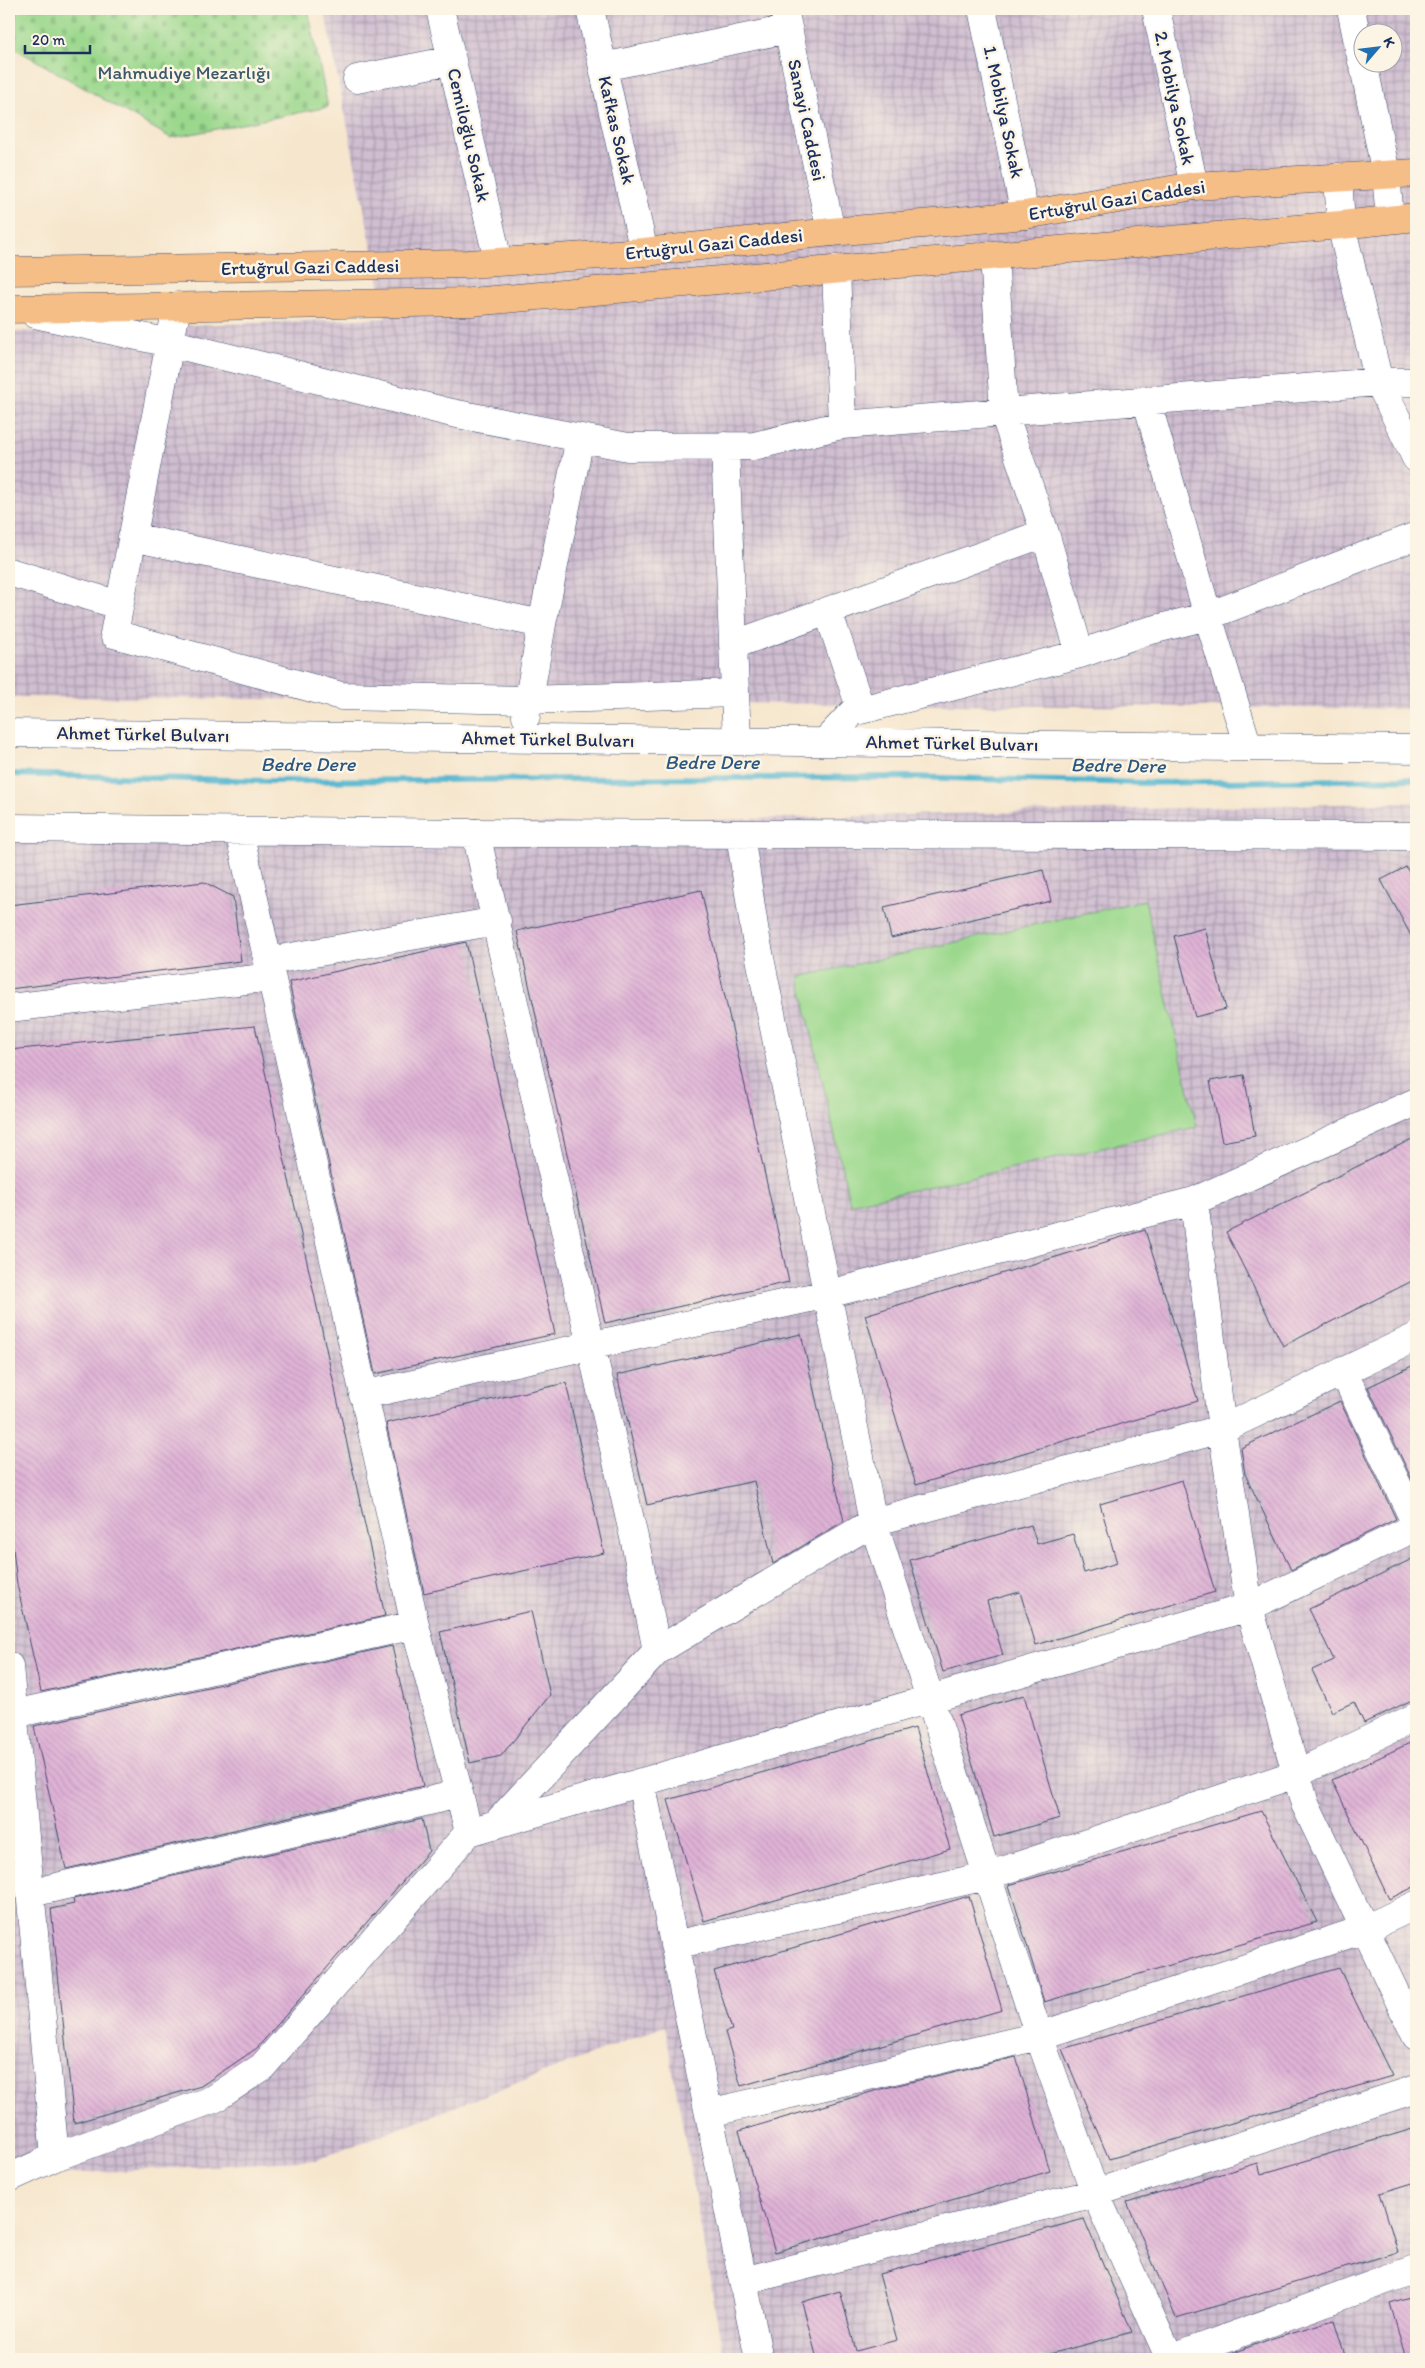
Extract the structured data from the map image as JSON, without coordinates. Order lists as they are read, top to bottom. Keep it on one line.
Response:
{"streets":{"main road":["Ertuğrul Gazi Caddesi"],"street":["2. Mobilya Sokak","1. Mobilya Sokak","Sanayi Caddesi","Kafkas Sokak","Cemiloğlu Sokak","Ahmet Türkel Bulvarı"]},"crossings":[["2. Mobilya Sokak","Ertuğrul Gazi Caddesi"],["1. Mobilya Sokak","Ertuğrul Gazi Caddesi"],["Sanayi Caddesi","Ertuğrul Gazi Caddesi"],["Kafkas Sokak","Ertuğrul Gazi Caddesi"],["Cemiloğlu Sokak","Ertuğrul Gazi Caddesi"]],"water":["Bedre Dere"],"parks":["Mahmudiye Mezarlığı"],"scale_bar":"20 m","north":"top right"}
